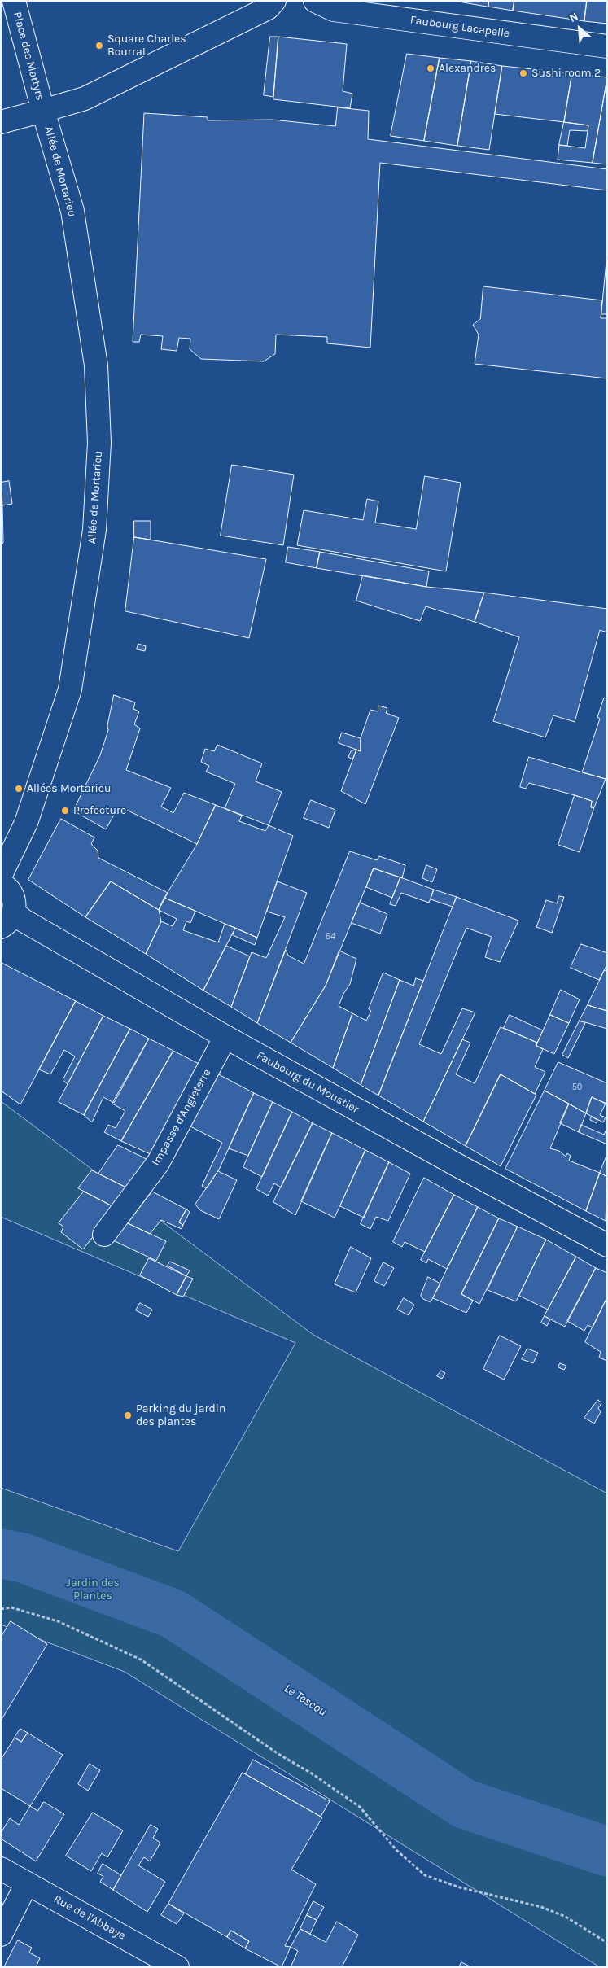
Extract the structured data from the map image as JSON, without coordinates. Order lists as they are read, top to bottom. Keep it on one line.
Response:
{"streets":{"main road":["Faubourg Lacapelle","Place des Martyrs","Allée de Mortarieu","Faubourg du Moustier","Impasse d'Angleterre","Rue de l'Abbaye"]},"crossings":[["Place des Martyrs","Allée de Mortarieu"],["Faubourg du Moustier","Impasse d'Angleterre"]],"water":["Le Tescou"],"parks":["Jardin des Plantes"],"places":["Square Charles Bourrat","Alexandres","Sushi room 2","Allées Mortarieu","Prefecture","Parking du jardin des plantes"],"house_numbers":["64","50"],"north":"top left"}
